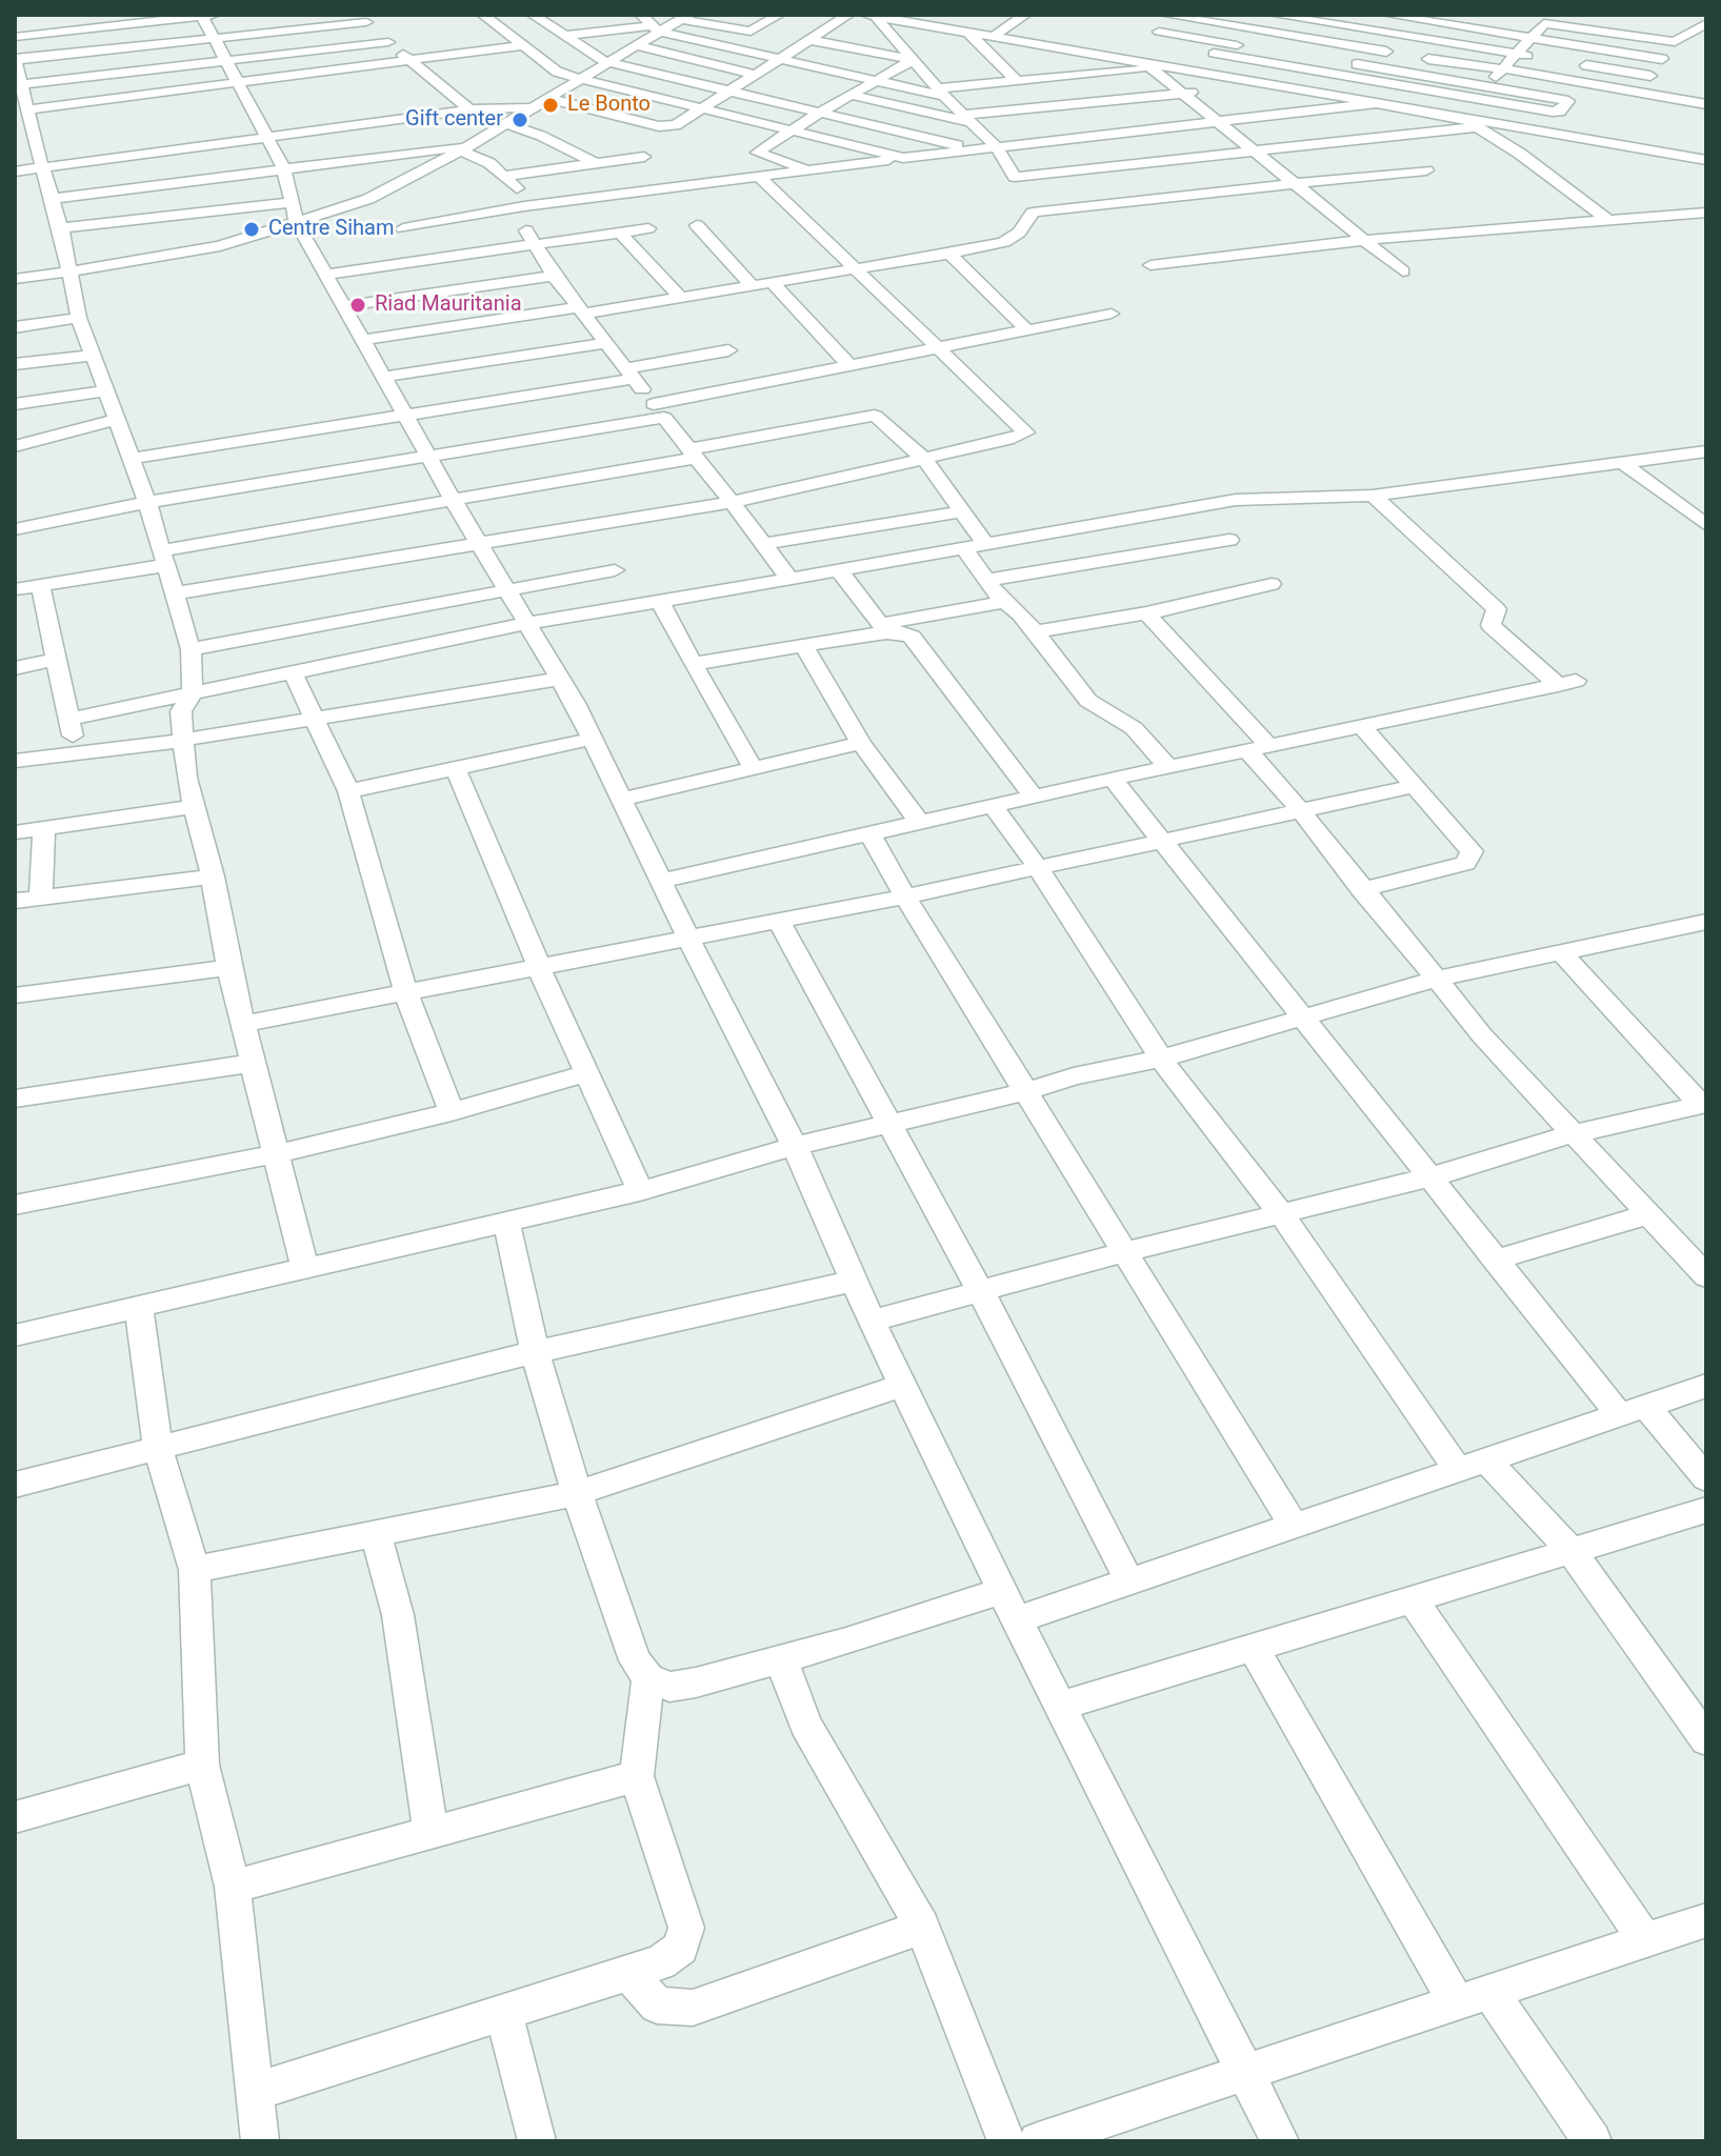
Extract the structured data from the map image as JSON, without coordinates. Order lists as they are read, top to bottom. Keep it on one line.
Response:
{"places":["Le Bonto","Gift center","Centre Siham","Riad Mauritania"]}
